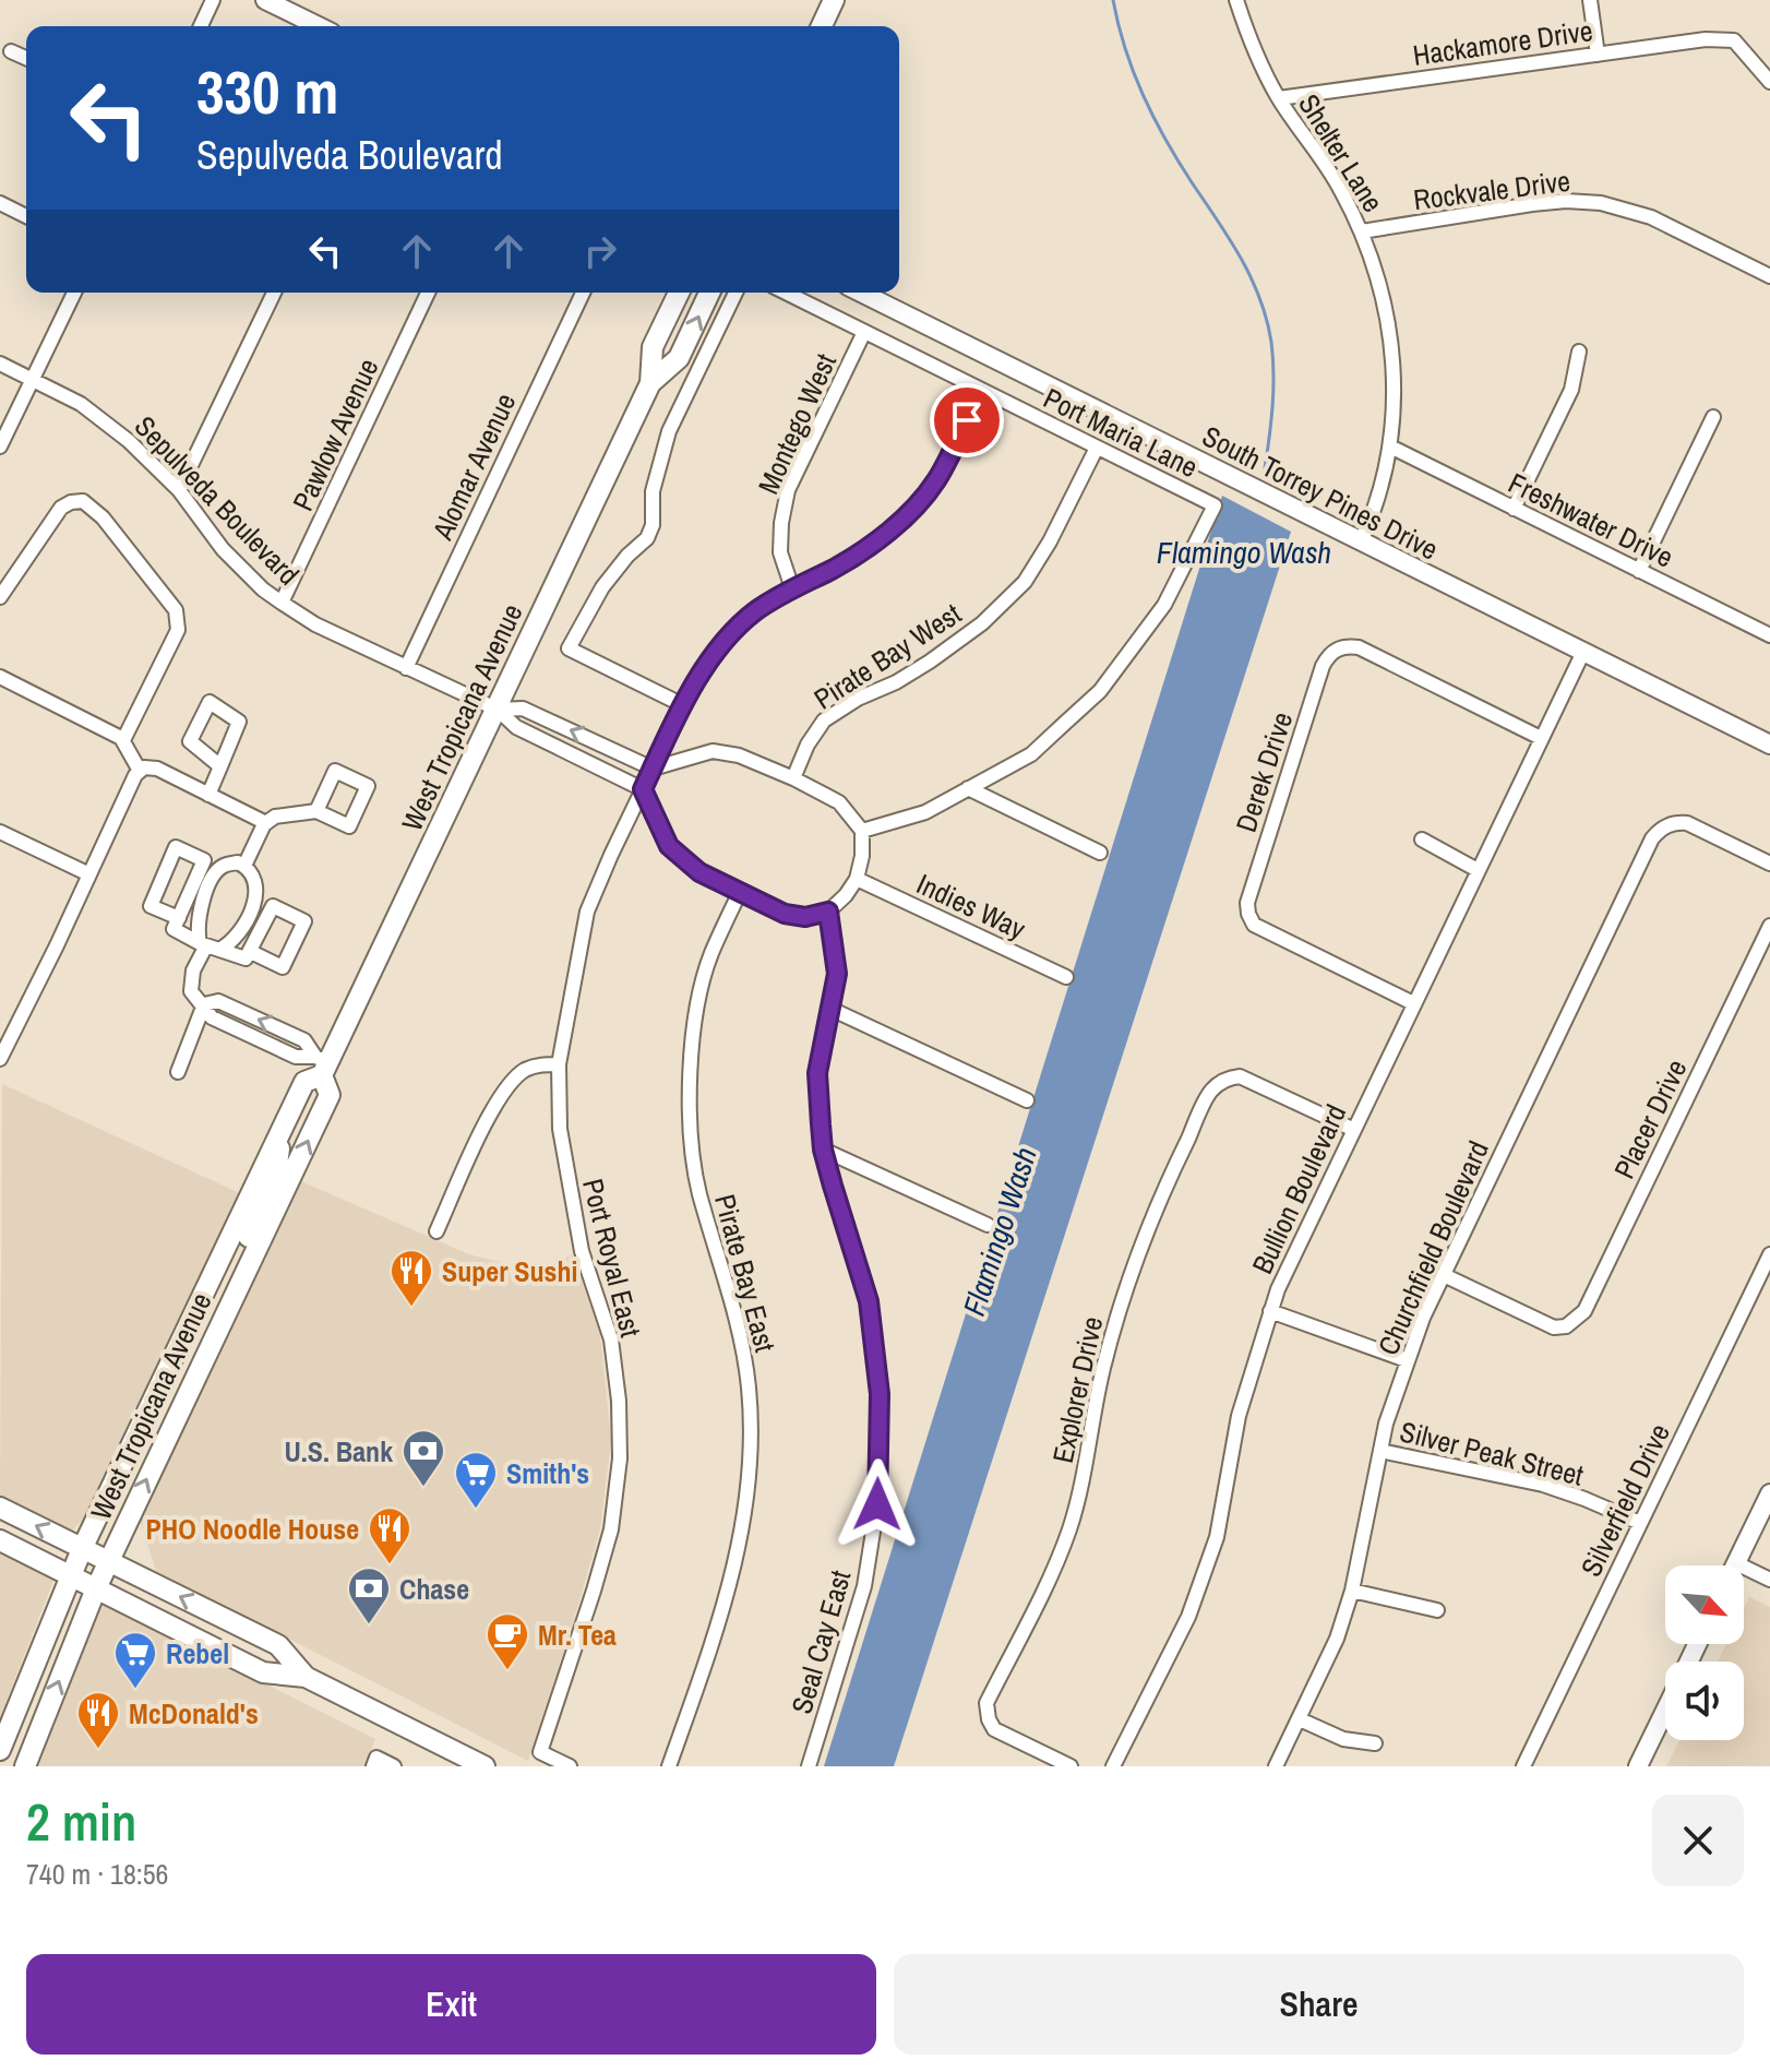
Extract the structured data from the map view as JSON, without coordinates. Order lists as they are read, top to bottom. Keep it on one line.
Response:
{"streets":{"main road":["South Torrey Pines Drive","West Tropicana Avenue"],"street":["Hackamore Drive","Shelter Lane","Rockvale Drive","Montego West","Port Maria Lane","Pawlow Avenue","Alomar Avenue","Sepulveda Boulevard","Freshwater Drive","Pirate Bay West","Derek Drive","Indies Way","Placer Drive","Bullion Boulevard","Churchfield Boulevard","Port Royal East","Pirate Bay East","Explorer Drive","Silver Peak Street","Silverfield Drive","Seal Cay East"]},"crossings":[["Hackamore Drive","Shelter Lane"],["Shelter Lane","Rockvale Drive"],["Shelter Lane","South Torrey Pines Drive"],["Shelter Lane","Freshwater Drive"],["Montego West","Port Maria Lane"],["Montego West","Port Royal East"],["Port Maria Lane","Pirate Bay West"],["Port Maria Lane","Port Royal East"],["Pawlow Avenue","Sepulveda Boulevard"],["Alomar Avenue","Sepulveda Boulevard"],["South Torrey Pines Drive","Bullion Boulevard"],["Sepulveda Boulevard","West Tropicana Avenue"],["Sepulveda Boulevard","Port Royal East"],["Derek Drive","Bullion Boulevard"],["Placer Drive","Churchfield Boulevard"],["Bullion Boulevard","Explorer Drive"],["Churchfield Boulevard","Silver Peak Street"],["Silver Peak Street","Silverfield Drive"]],"water":["Flamingo Wash"],"places":{"restaurant":["Super Sushi","PHO Noodle House","McDonald's"],"bank":["U.S. Bank","Chase"],"supermarket":["Smith's","Rebel"],"cafe":["Mr. Tea"]},"north":"bottom right","page":{"turn":["330 m","Sepulveda Boulevard"],"heading":["2 min","740 m · 18:56"],"buttons":["Exit","Share"]}}
